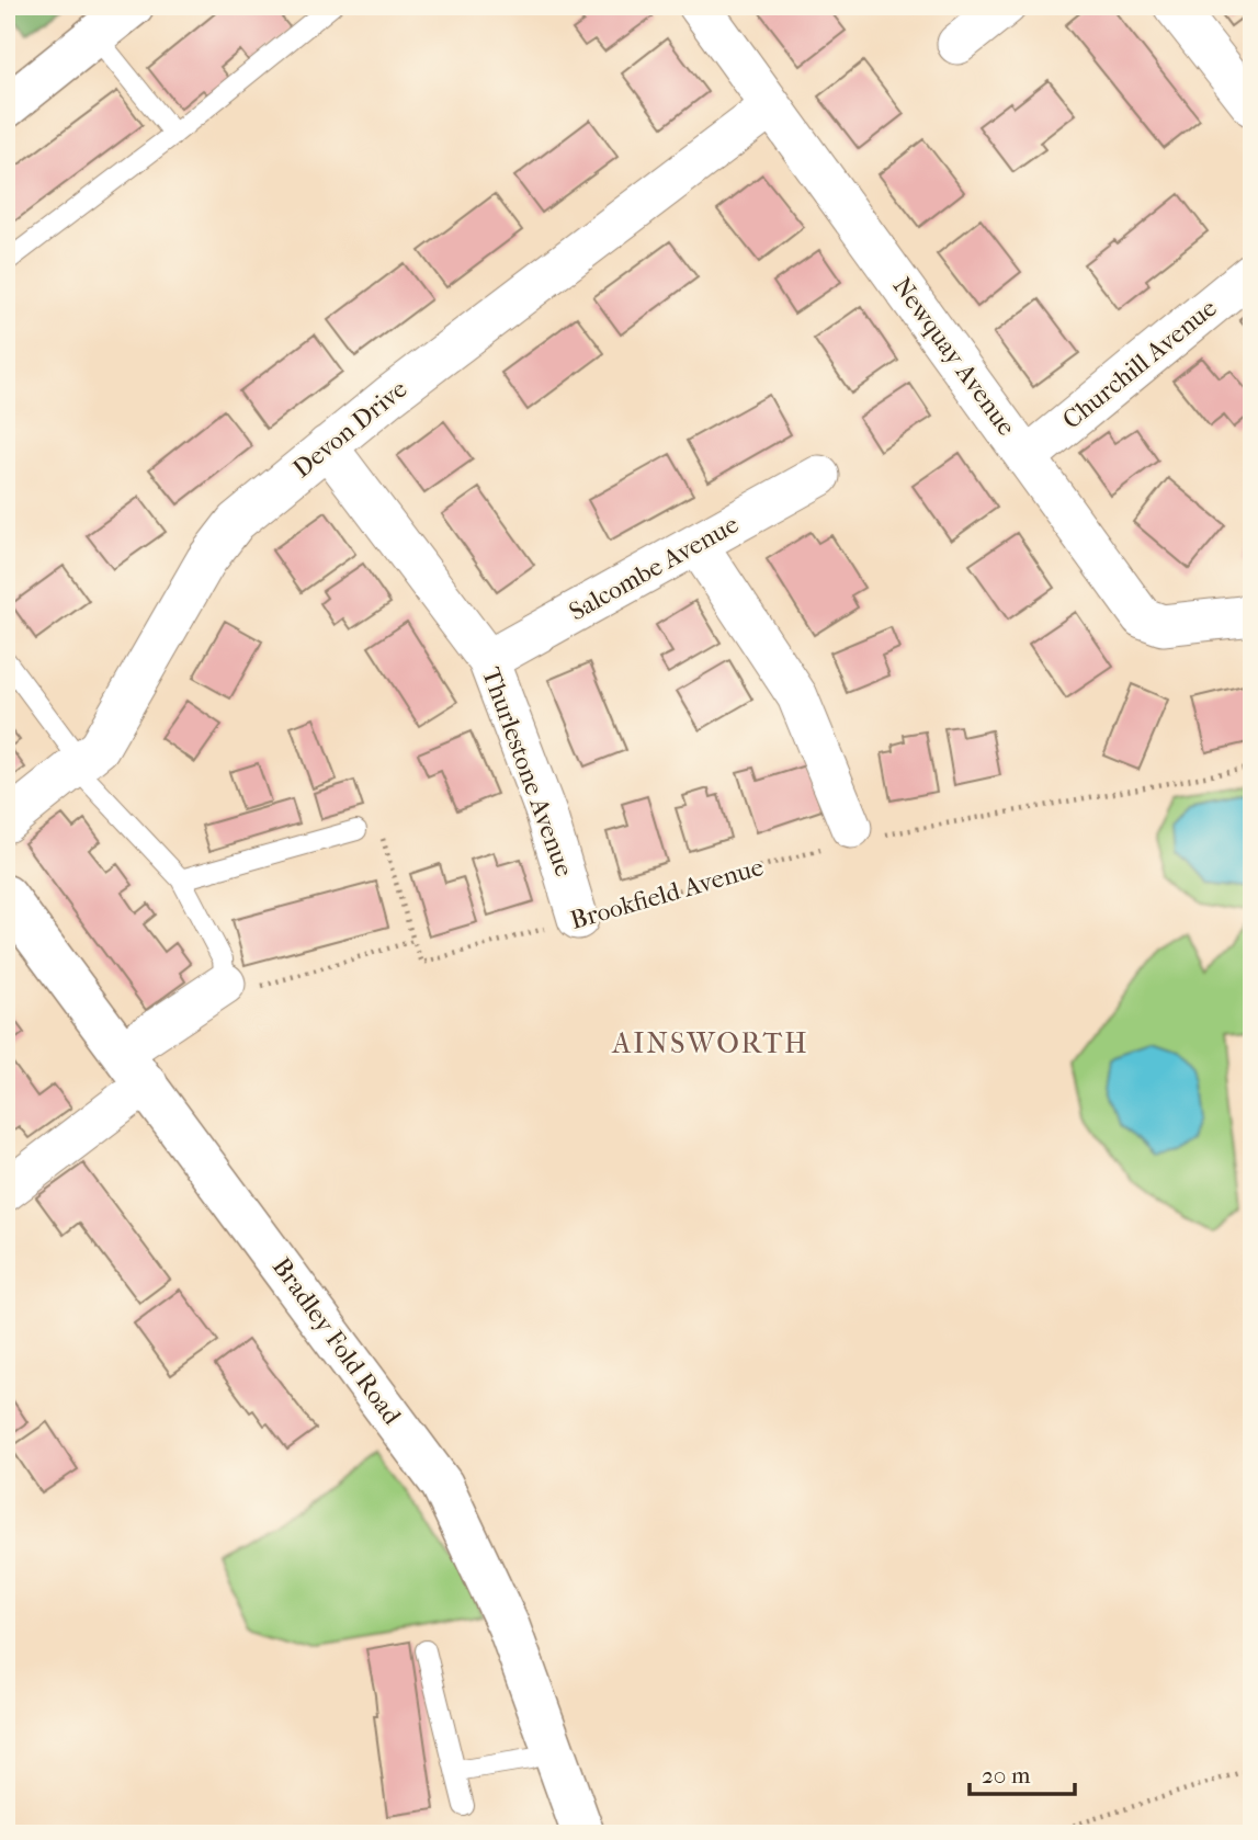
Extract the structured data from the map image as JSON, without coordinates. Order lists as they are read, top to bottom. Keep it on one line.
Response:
{"streets":{"street":["Newquay Avenue","Churchill Avenue","Devon Drive","Salcombe Avenue","Thurlestone Avenue","Bradley Fold Road"],"path":["Brookfield Avenue"]},"crossings":[["Newquay Avenue","Churchill Avenue"],["Newquay Avenue","Devon Drive"],["Devon Drive","Thurlestone Avenue"],["Salcombe Avenue","Thurlestone Avenue"],["Thurlestone Avenue","Brookfield Avenue"]],"districts":["AINSWORTH"],"scale_bar":"20 m"}
